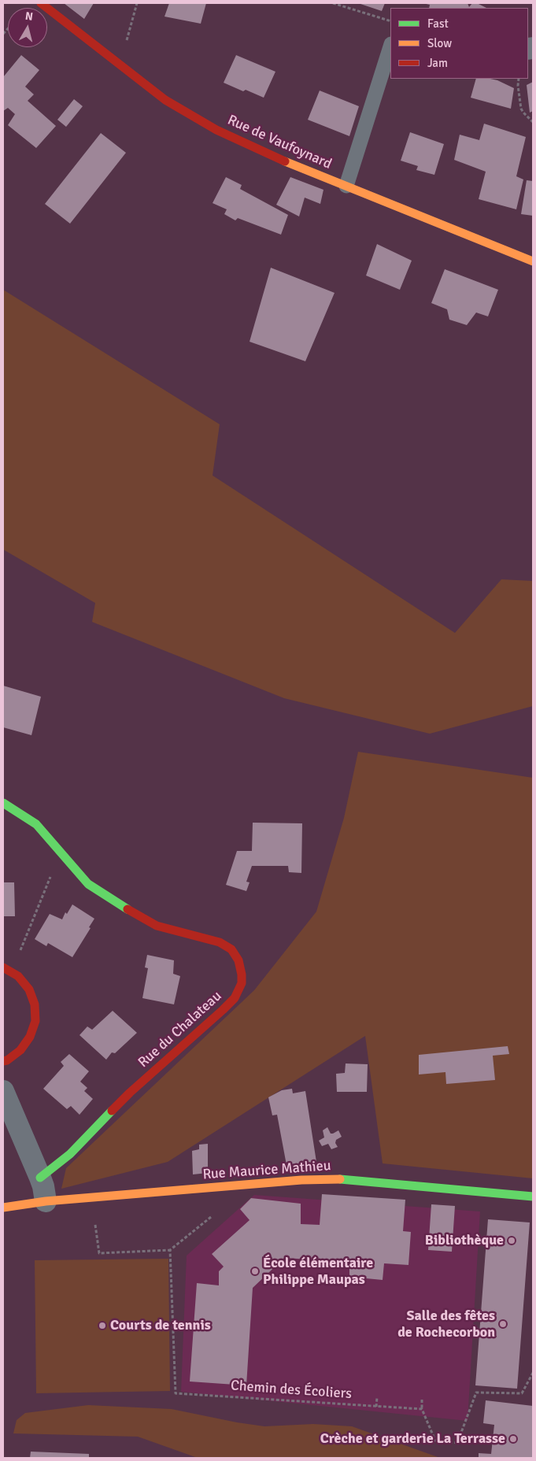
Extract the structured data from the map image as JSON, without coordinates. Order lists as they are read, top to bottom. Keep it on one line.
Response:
{"streets":{"street":["Rue de Vaufoynard","Rue du Chalateau","Rue Maurice Mathieu"],"path":["Chemin des Écoliers"]},"places":["Bibliothèque","École élémentaire Philippe Maupas","Salle des fêtes de Rochecorbon","Courts de tennis","Crèche et garderie La Terrasse"],"legend":["Fast","Slow","Jam"],"north":"top"}
